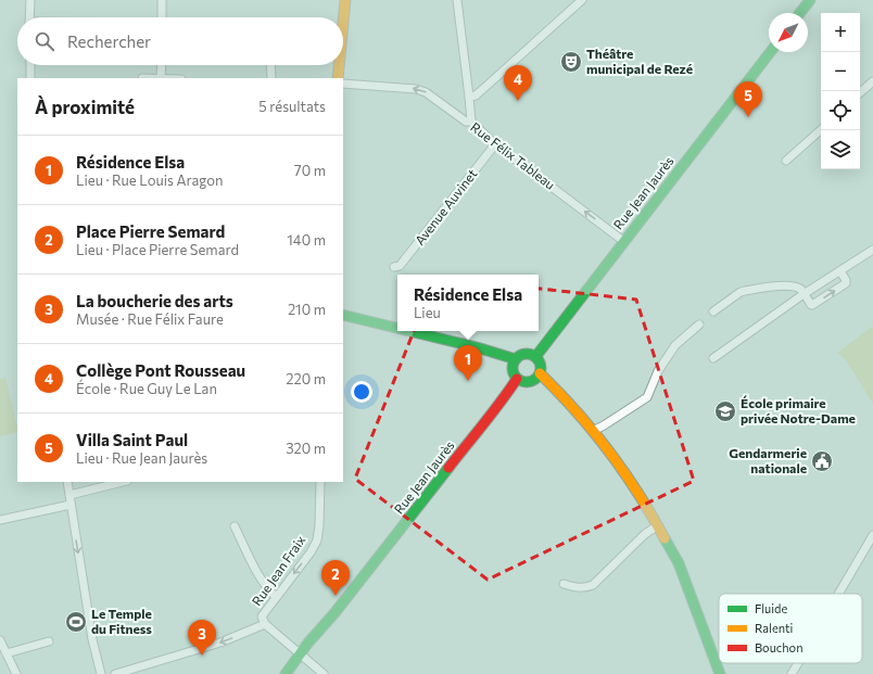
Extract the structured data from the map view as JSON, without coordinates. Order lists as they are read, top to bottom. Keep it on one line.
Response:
{"streets":{"main road":["Rue Jean Jaurès"],"street":["Rue Félix Tableau","Avenue Auvinet","Rue Jean Fraix"]},"crossings":[["Rue Félix Tableau","Rue Jean Jaurès"],["Rue Félix Tableau","Avenue Auvinet"]],"one_way":["Rue Félix Tableau","Rue Jean Fraix"],"places":{"theatre":["Théâtre municipal de Rezé"],"school or university":["École primaire privée Notre-Dame"],"public building":["Gendarmerie nationale"],"sports":["Le Temple du Fitness"]},"legend":["Fluide","Ralenti","Bouchon"],"north":"bottom left","page":{"map_buttons":["+","−"],"search":"Rechercher","pins":["4","5","1","2","3"],"heading":["À proximité","5 résultats"],"list":[{"mark":"1","name":"Résidence Elsa","note":"Lieu · Rue Louis Aragon","value":"70 m"},{"mark":"2","name":"Place Pierre Semard","note":"Lieu · Place Pierre Semard","value":"140 m"},{"mark":"3","name":"La boucherie des arts","note":"Musée · Rue Félix Faure","value":"210 m"},{"mark":"4","name":"Collège Pont Rousseau","note":"École · Rue Guy Le Lan","value":"220 m"},{"mark":"5","name":"Villa Saint Paul","note":"Lieu · Rue Jean Jaurès","value":"320 m"}],"popup":["Résidence Elsa","Lieu"]}}
